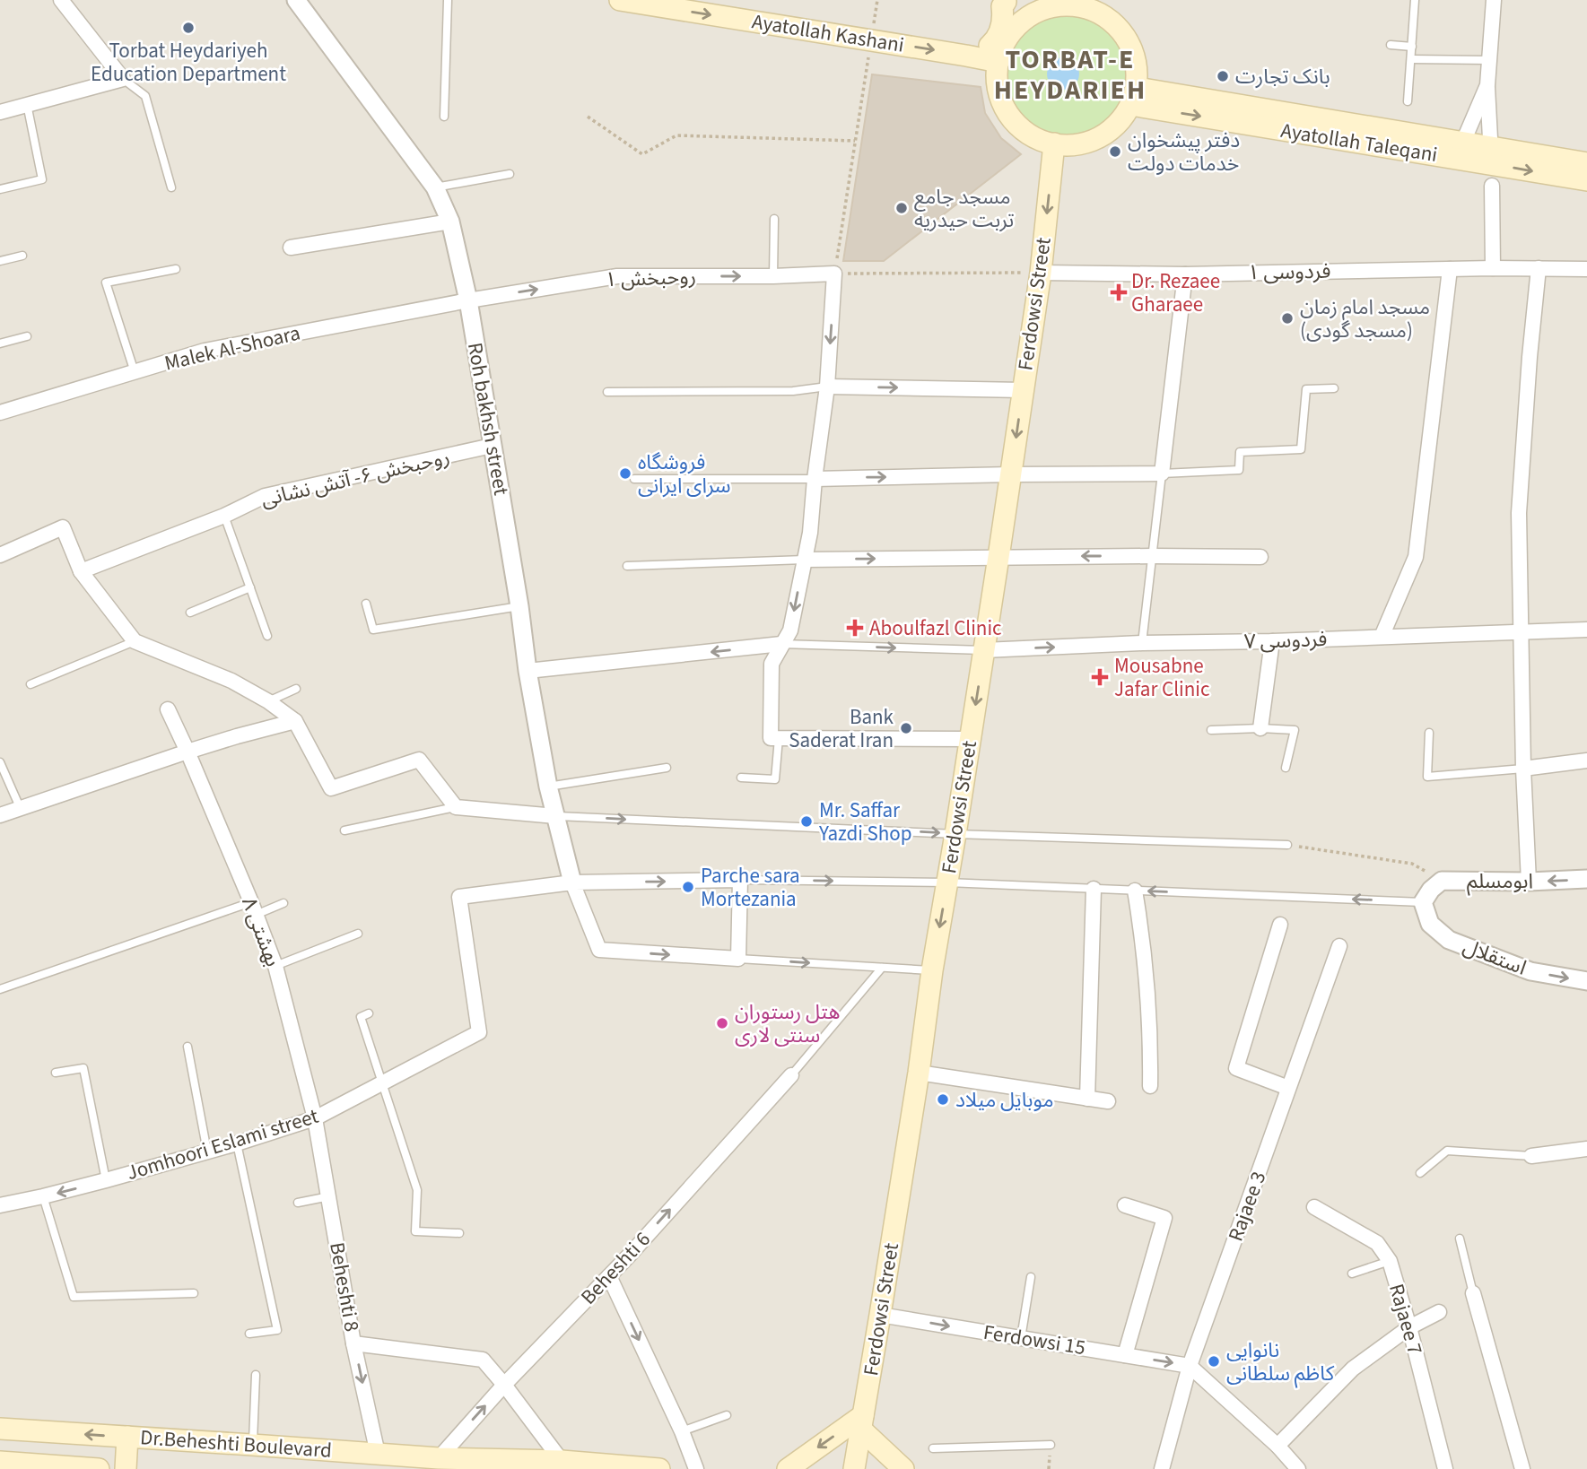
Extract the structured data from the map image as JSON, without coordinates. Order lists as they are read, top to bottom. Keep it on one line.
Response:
{"streets":{"main road":["Ayatollah Kashani","Ayatollah Taleqani","Ferdowsi Street","Dr.Beheshti Boulevard"],"street":["فردوسی ۱","روحبخش ۱","Malek Al-Shoara","Roh bakhsh street","روحبخش ۶- آتش نشانی","فردوسی ۷","ابومسلم","بهشتی ۸","استقلال","Jomhoori Eslami street","Rajaee 3","Beheshti 6","Beheshti 8","Rajaee 7","Ferdowsi 15"]},"crossings":[["Ayatollah Kashani","Ayatollah Taleqani"],["Ayatollah Kashani","Ferdowsi Street"],["Ayatollah Taleqani","Ferdowsi Street"],["فردوسی ۱","Ferdowsi Street"],["روحبخش ۱","Malek Al-Shoara"],["روحبخش ۱","Roh bakhsh street"],["Ferdowsi Street","فردوسی ۷"],["Ferdowsi Street","Ferdowsi 15"],["Malek Al-Shoara","Roh bakhsh street"],["Roh bakhsh street","روحبخش ۶- آتش نشانی"],["Roh bakhsh street","Jomhoori Eslami street"],["ابومسلم","استقلال"],["بهشتی ۸","Jomhoori Eslami street"],["بهشتی ۸","Beheshti 8"],["Jomhoori Eslami street","Beheshti 8"],["Rajaee 3","Ferdowsi 15"],["Beheshti 6","Dr.Beheshti Boulevard"],["Beheshti 8","Dr.Beheshti Boulevard"]],"one_way":["Ayatollah Kashani","روحبخش ۱","استقلال","Beheshti 6","Ferdowsi 15"],"districts":["TORBAT-E HEYDARIEH"],"places":{"other":["Torbat Heydariyeh Education Department","بانک تجارت","دفتر پیشخوان خدمات دولت","مسجد جامع تربت حیدریه","مسجد امام زمان (مسجد گودی)","فروشگاه سرای ایرانی","Bank Saderat Iran","Mr. Saffar Yazdi Shop","Parche sara Mortezania","هتل رستوران سنتی لاری","موبایل میلاد","نانوایی کاظم سلطانی"],"health":["Dr. Rezaee Gharaee","Aboulfazl Clinic","Mousabne Jafar Clinic"]}}
